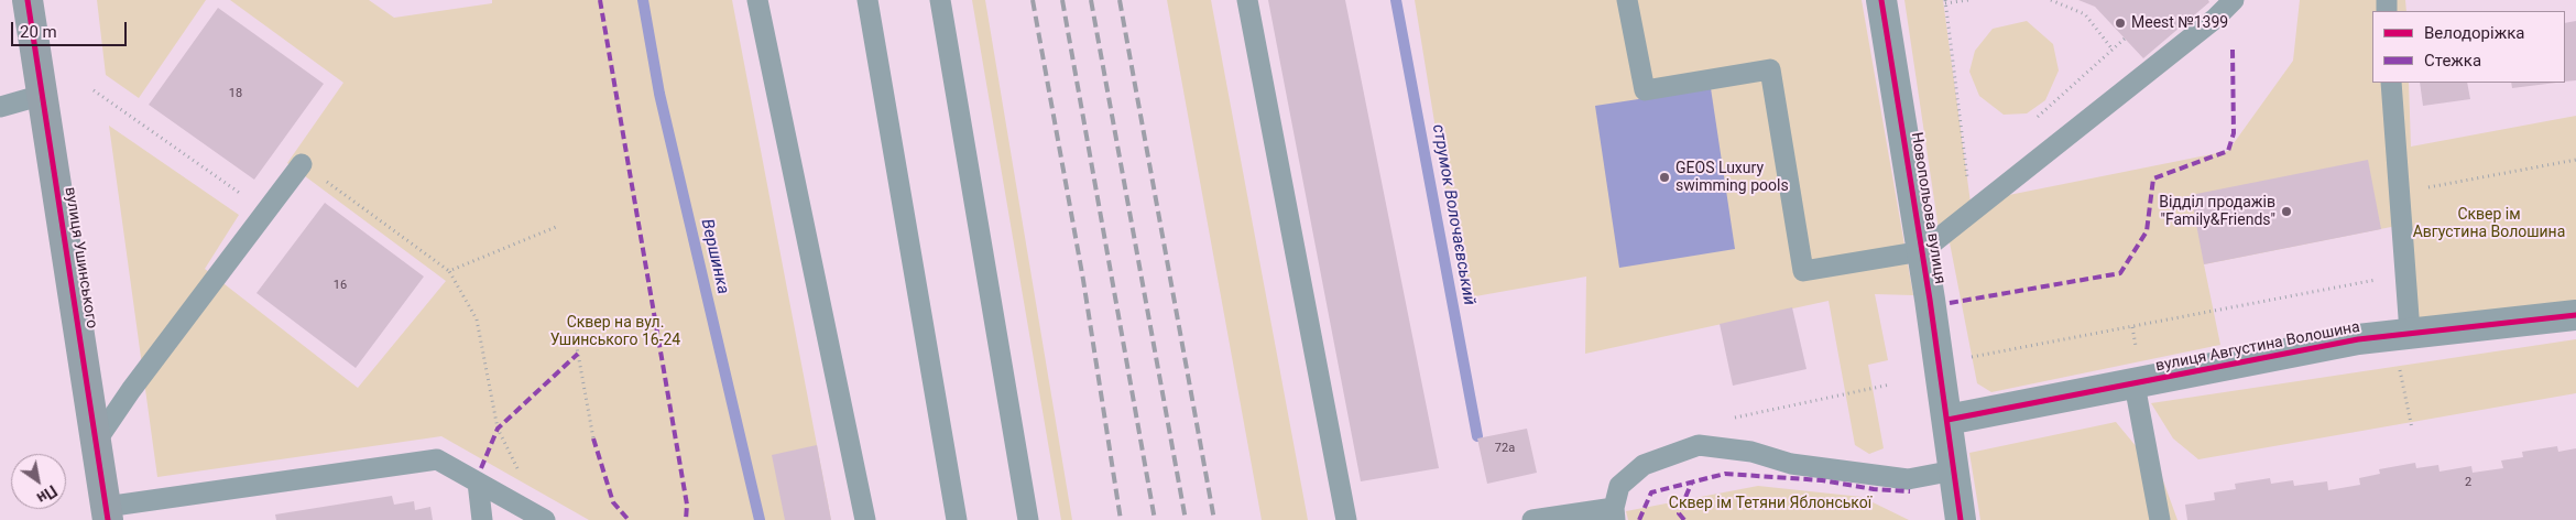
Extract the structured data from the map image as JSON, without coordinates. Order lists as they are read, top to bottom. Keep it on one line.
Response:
{"streets":{"street":["Новопольова вулиця","вулиця Ушинського","вулиця Августина Волошина"]},"crossings":[["Новопольова вулиця","вулиця Августина Волошина"]],"water":["струмок Волочаєвський","Вершинка"],"parks":["Сквер ім Августина Волошина","Сквер на вул. Ушинського 16-24","Сквер ім Тетяни Яблонської"],"places":["Meest №1399","GEOS Luxury swimming pools","Відділ продажів \"Family&Friends\""],"house_numbers":["18","16","72а","2"],"legend":["Велодоріжка","Стежка"],"scale_bar":"20 m","north":"bottom right"}
